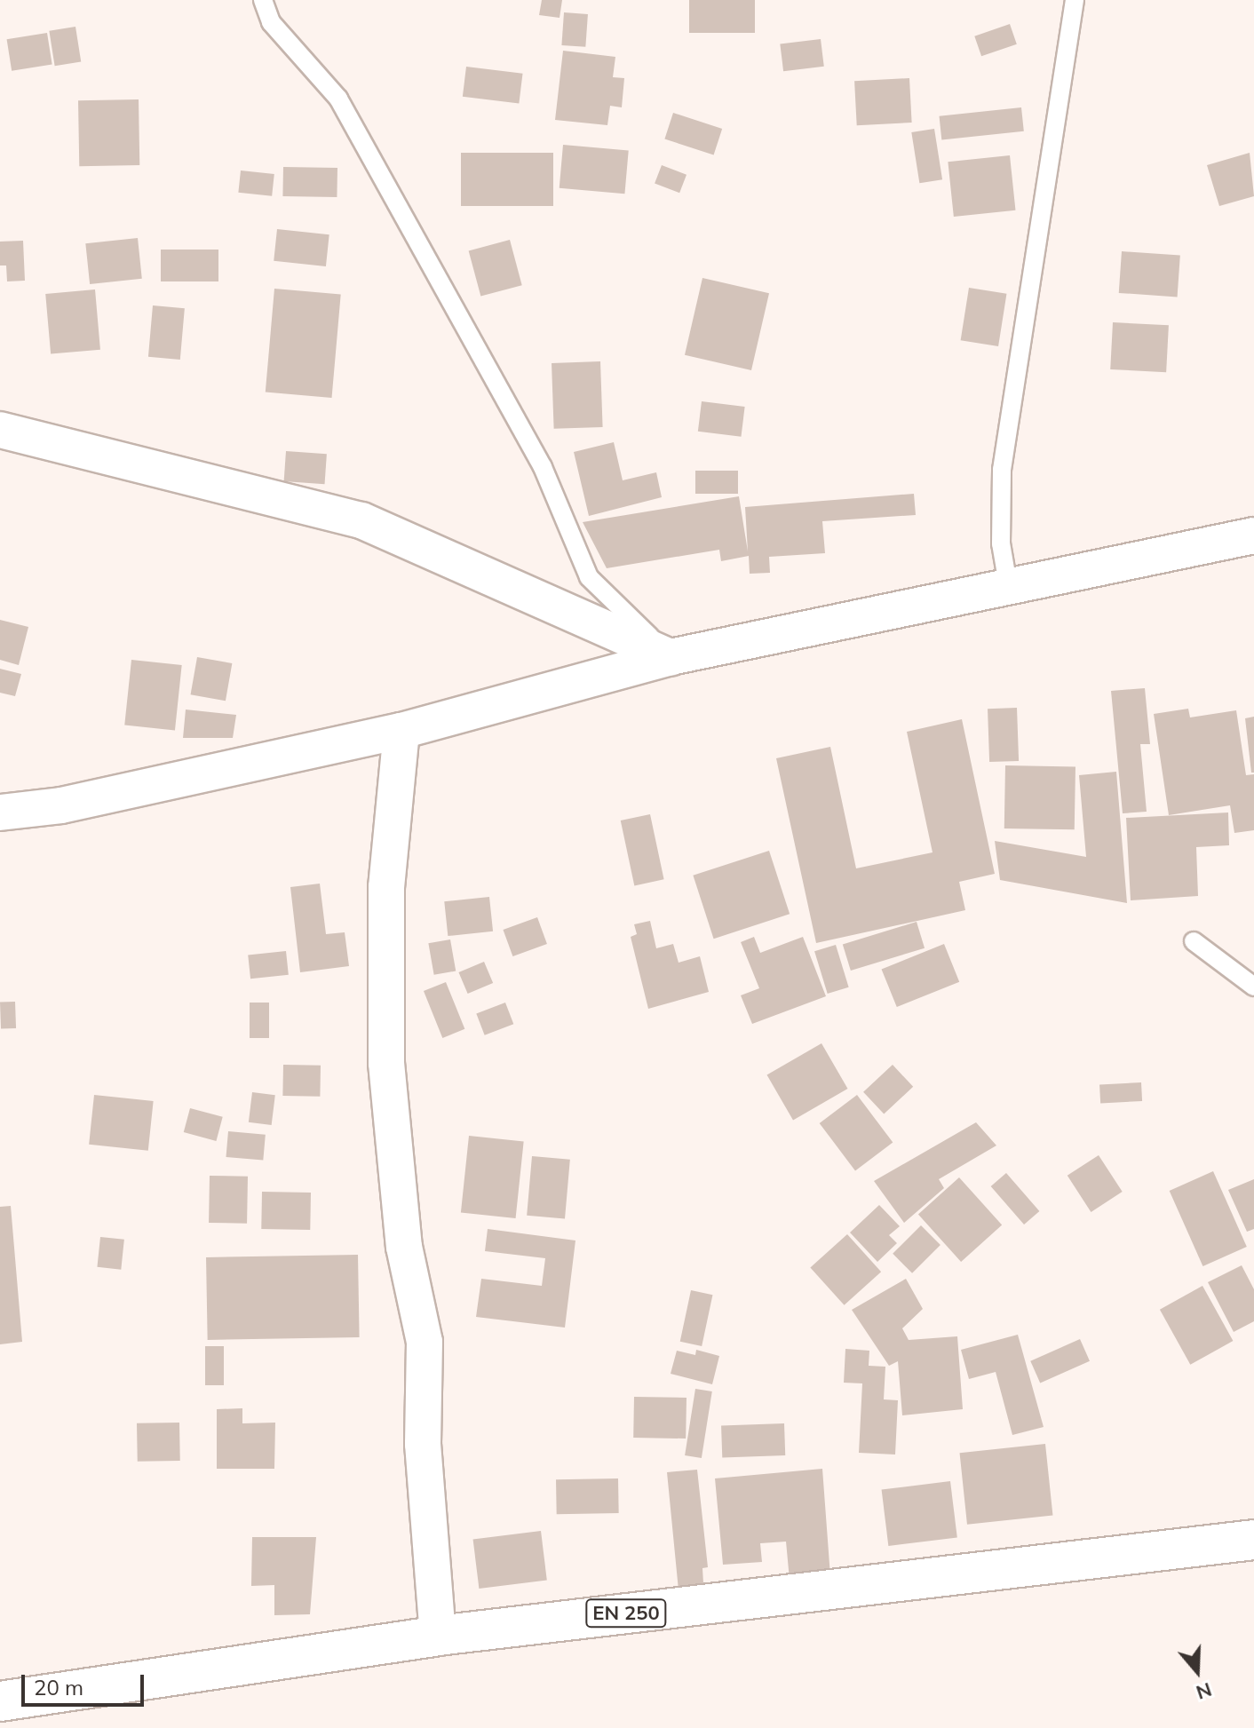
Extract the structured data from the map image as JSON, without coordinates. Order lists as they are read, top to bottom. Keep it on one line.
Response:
{"streets":{"main road":["EN 250"]},"scale_bar":"20 m","north":"bottom"}
